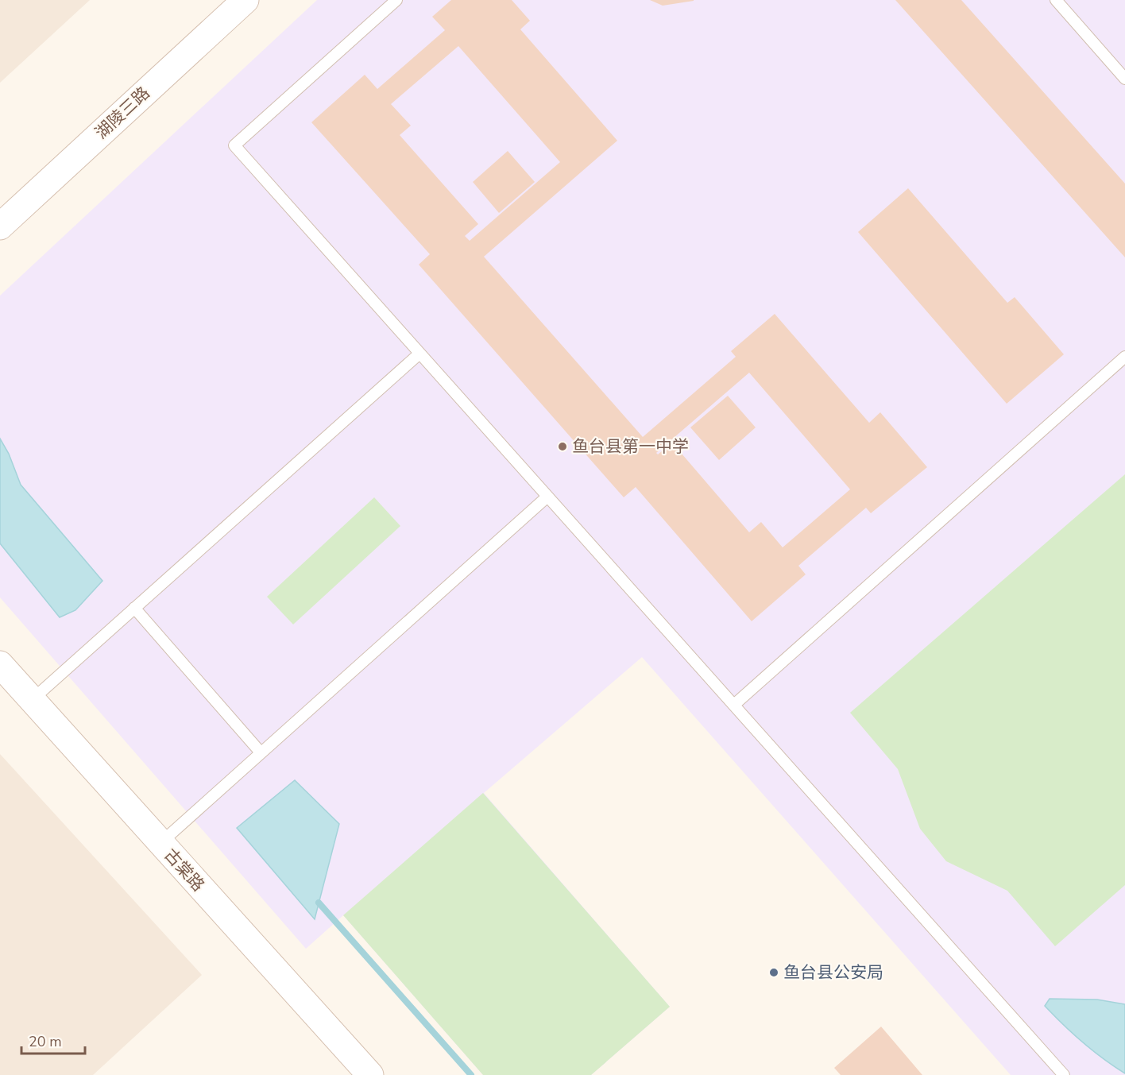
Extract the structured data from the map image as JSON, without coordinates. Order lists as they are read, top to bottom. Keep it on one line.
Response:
{"streets":{"main road":["湖陵三路","古棠路"]},"places":["鱼台县第一中学","鱼台县公安局"],"scale_bar":"20 m"}
